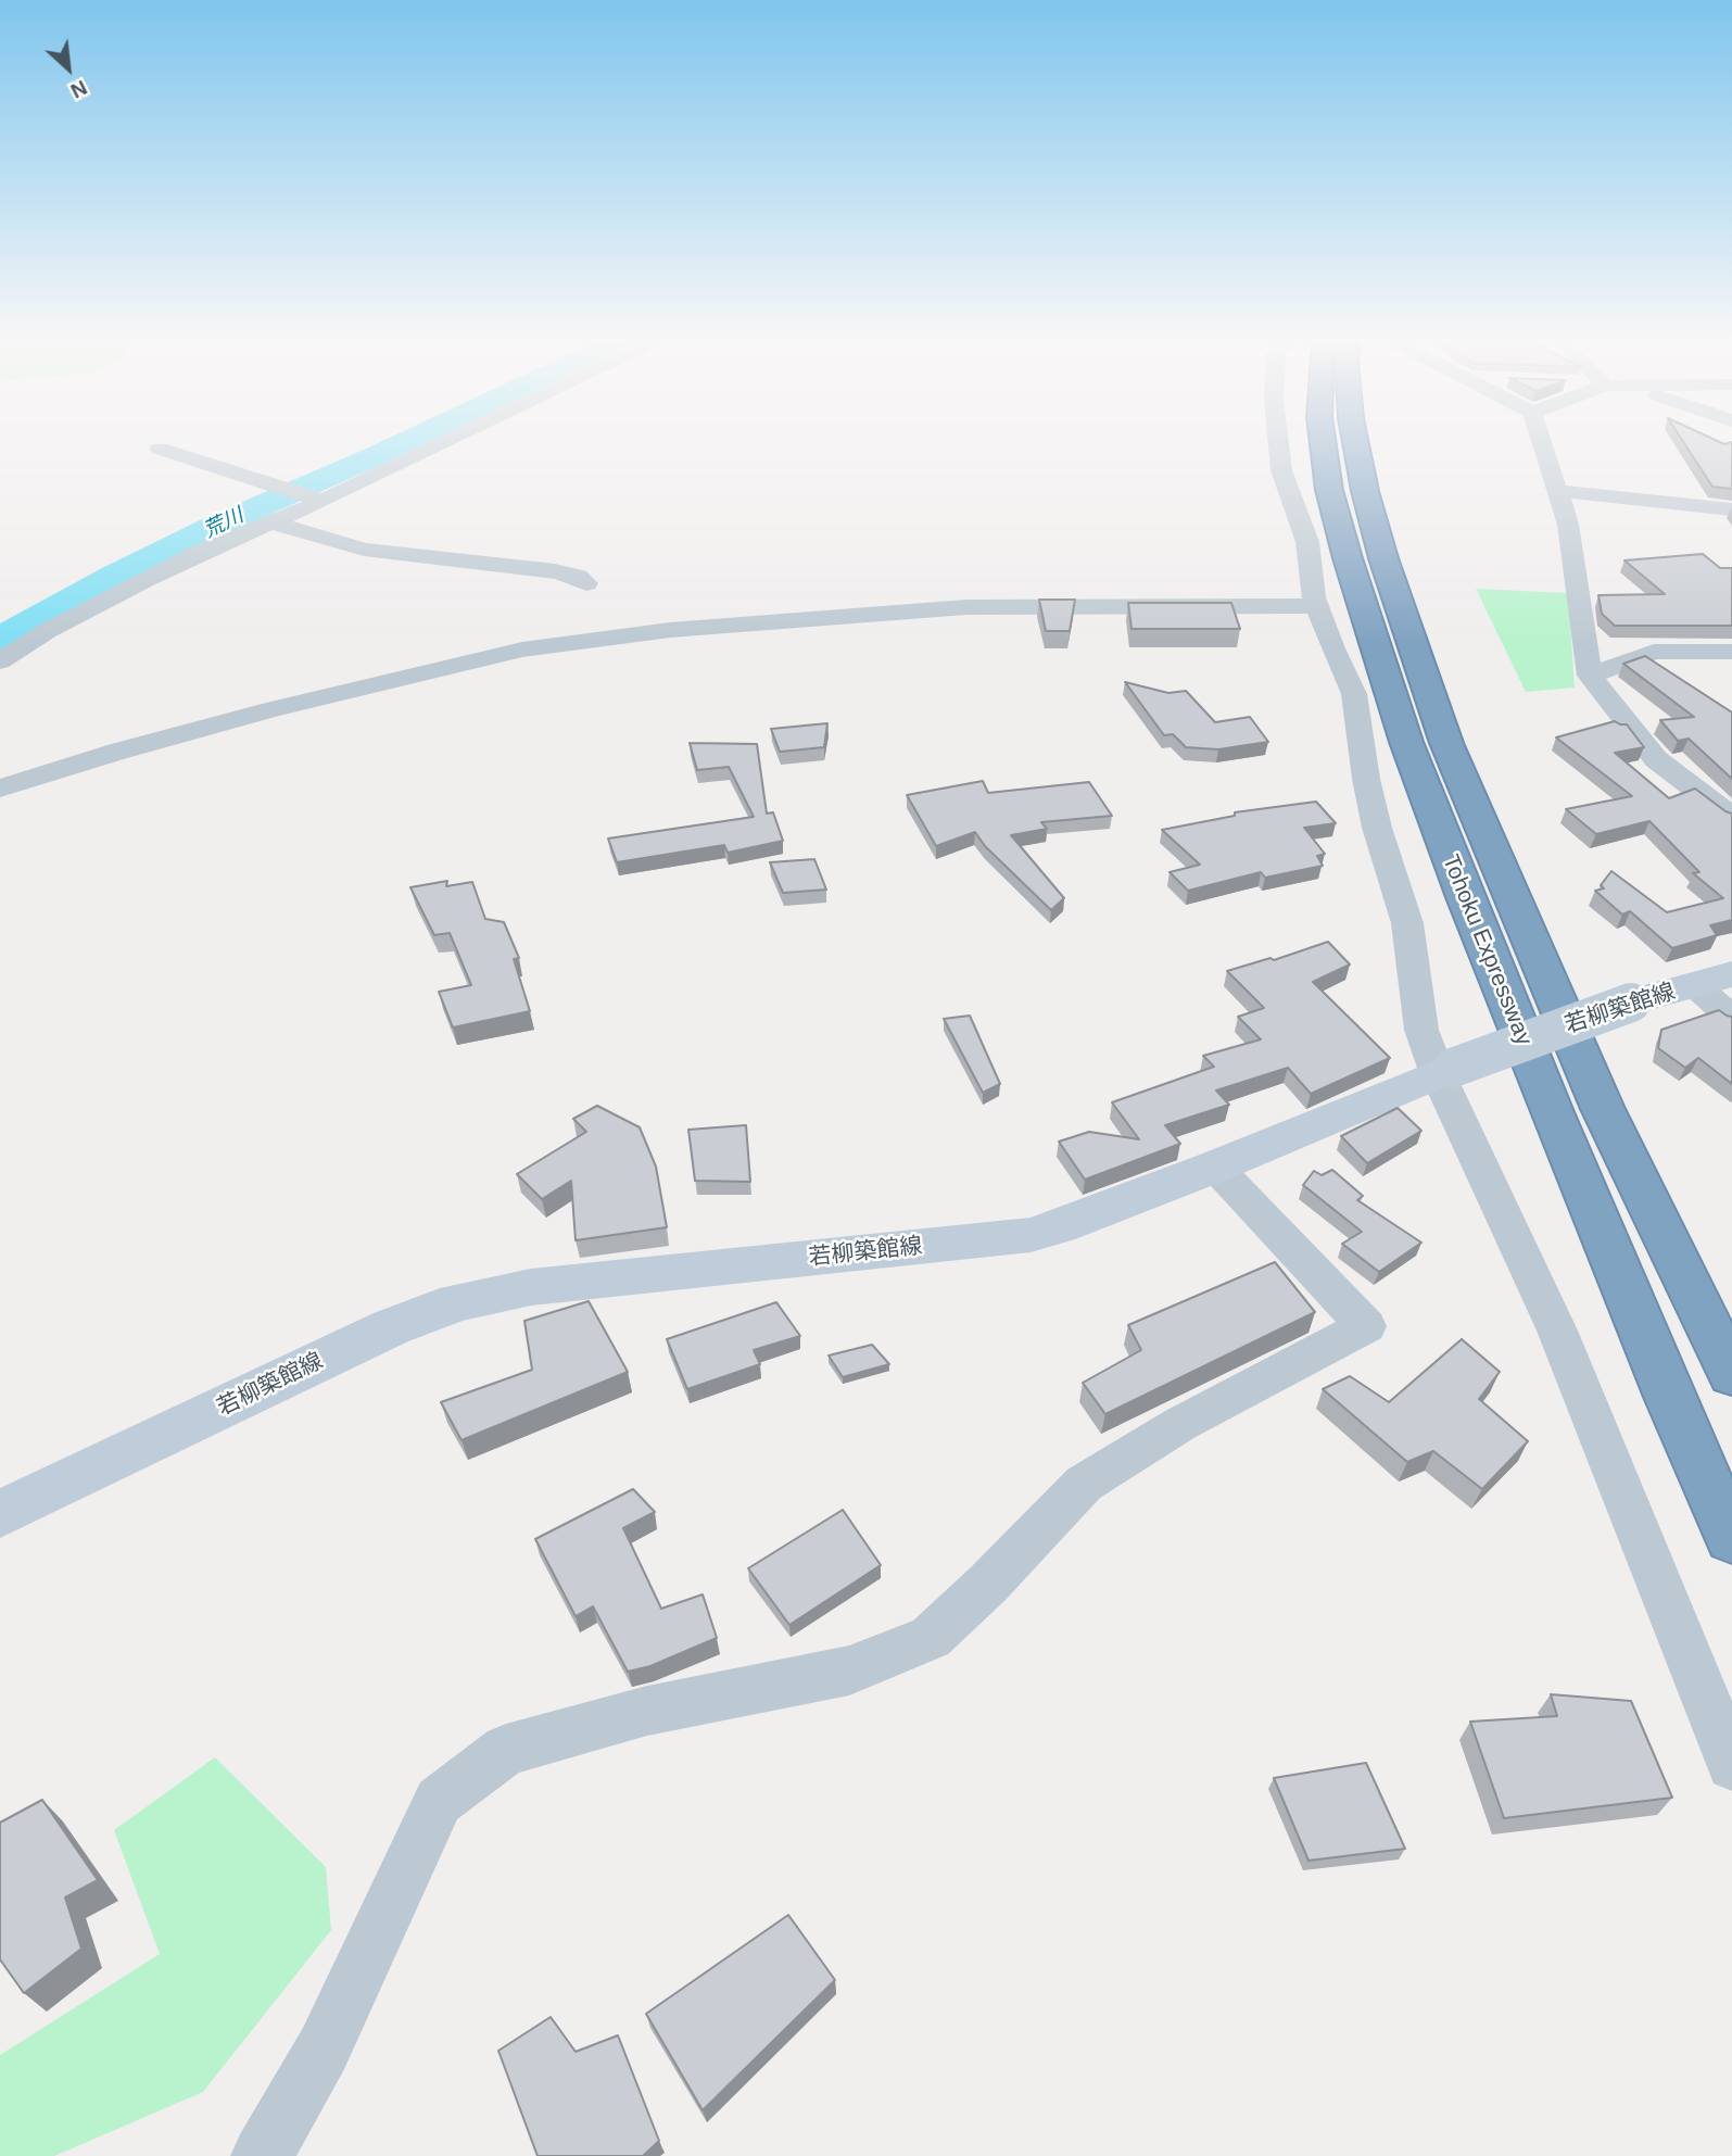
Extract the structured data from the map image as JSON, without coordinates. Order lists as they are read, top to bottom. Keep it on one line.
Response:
{"streets":{"highway":["Tohoku Expressway"],"main road":["若柳築館線"]},"water":["荒川"],"north":"bottom right"}
